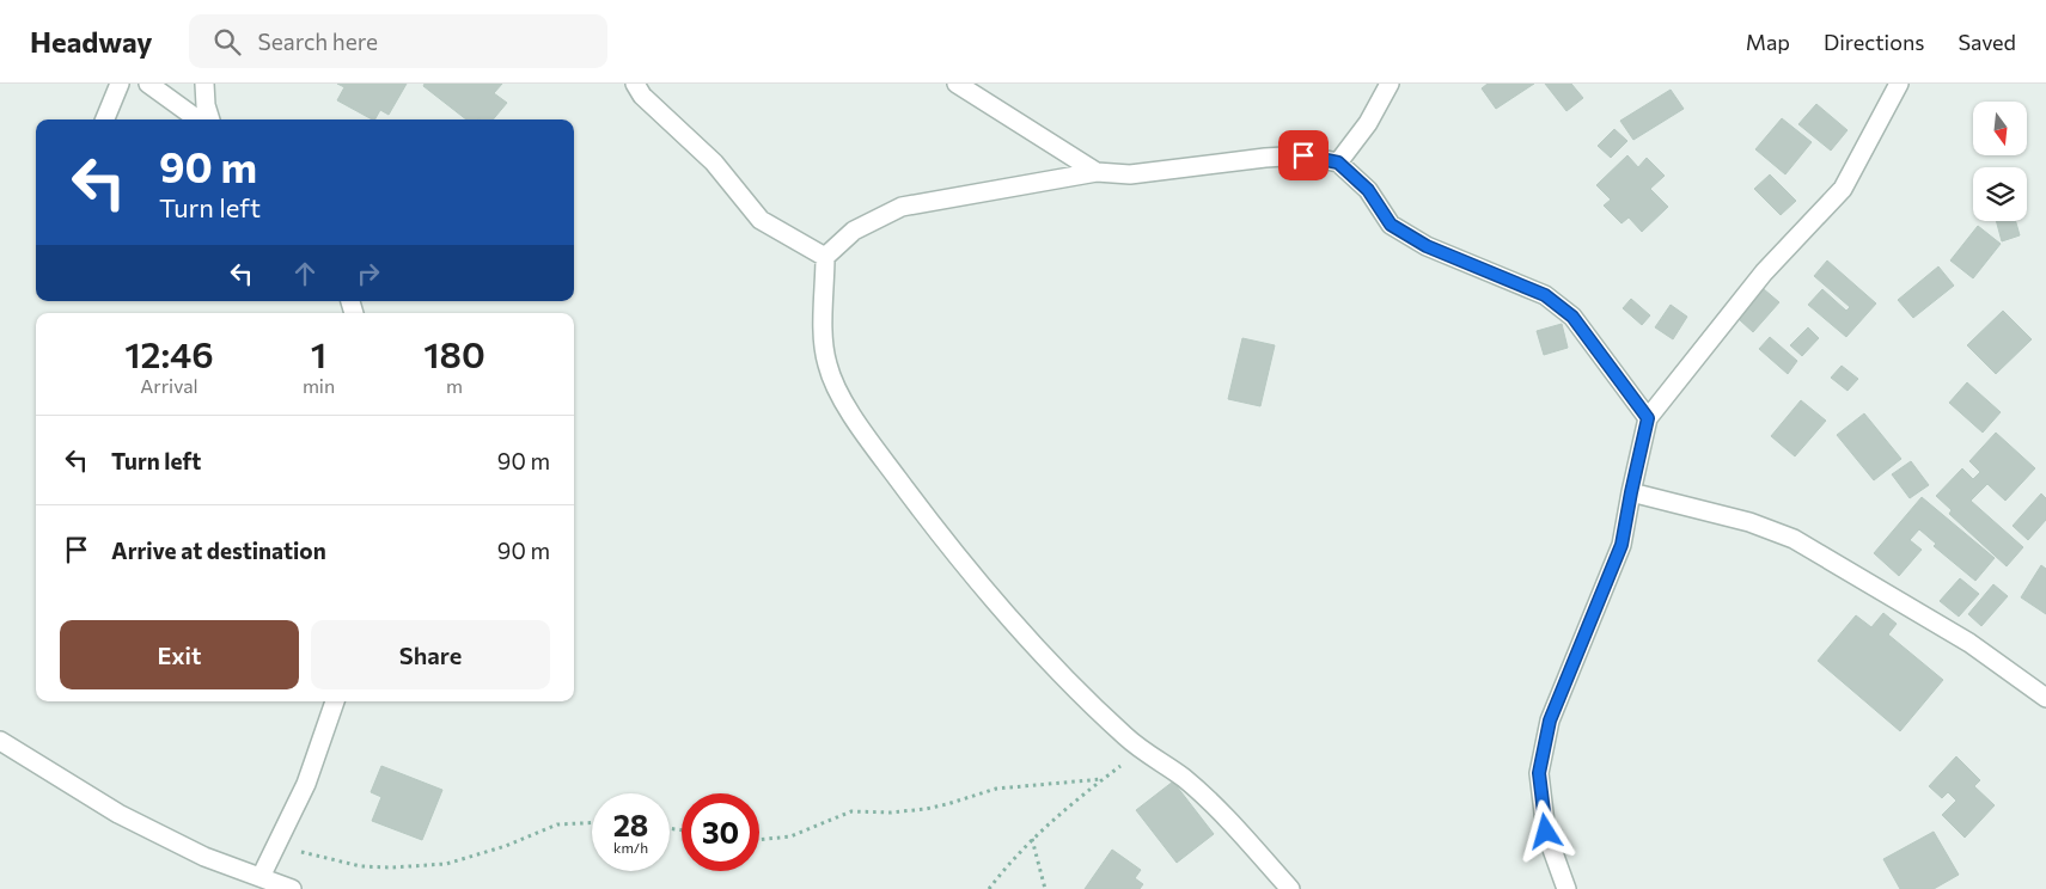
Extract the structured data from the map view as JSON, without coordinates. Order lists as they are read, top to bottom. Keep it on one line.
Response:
{"north":"bottom","page":{"header":"Headway","search":"Search here","nav":["Map","Directions","Saved"],"turn":["90 m","Turn left"],"eta":["12:46","Arrival","1","min","180","m"],"list":[{"name":"Turn left","value":"90 m"},{"name":"Arrive at destination","value":"90 m"}],"buttons":["Exit","Share"],"speed":"28 km/h","limit":"30"}}
